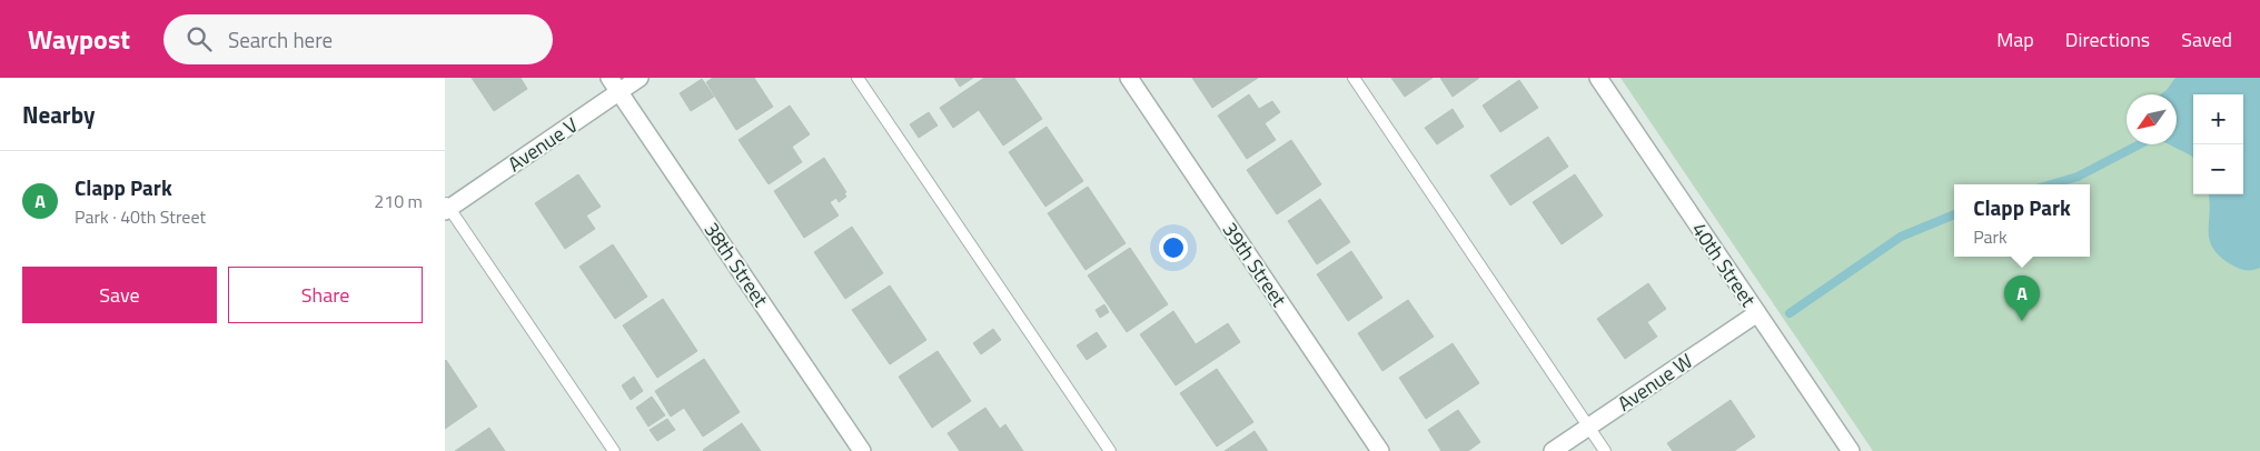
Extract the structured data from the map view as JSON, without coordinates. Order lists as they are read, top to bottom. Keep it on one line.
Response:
{"streets":{"street":["Avenue V","38th Street","39th Street","40th Street","Avenue W"]},"crossings":[["Avenue V","38th Street"],["40th Street","Avenue W"]],"north":"bottom left","page":{"header":"Waypost","search":"Search here","nav":["Map","Directions","Saved"],"heading":"Nearby","map_buttons":["+","−"],"list":[{"mark":"A","name":"Clapp Park","note":"Park · 40th Street","value":"210 m"}],"popup":["Clapp Park","Park"],"buttons":["Save","Share"],"pins":"A"}}
